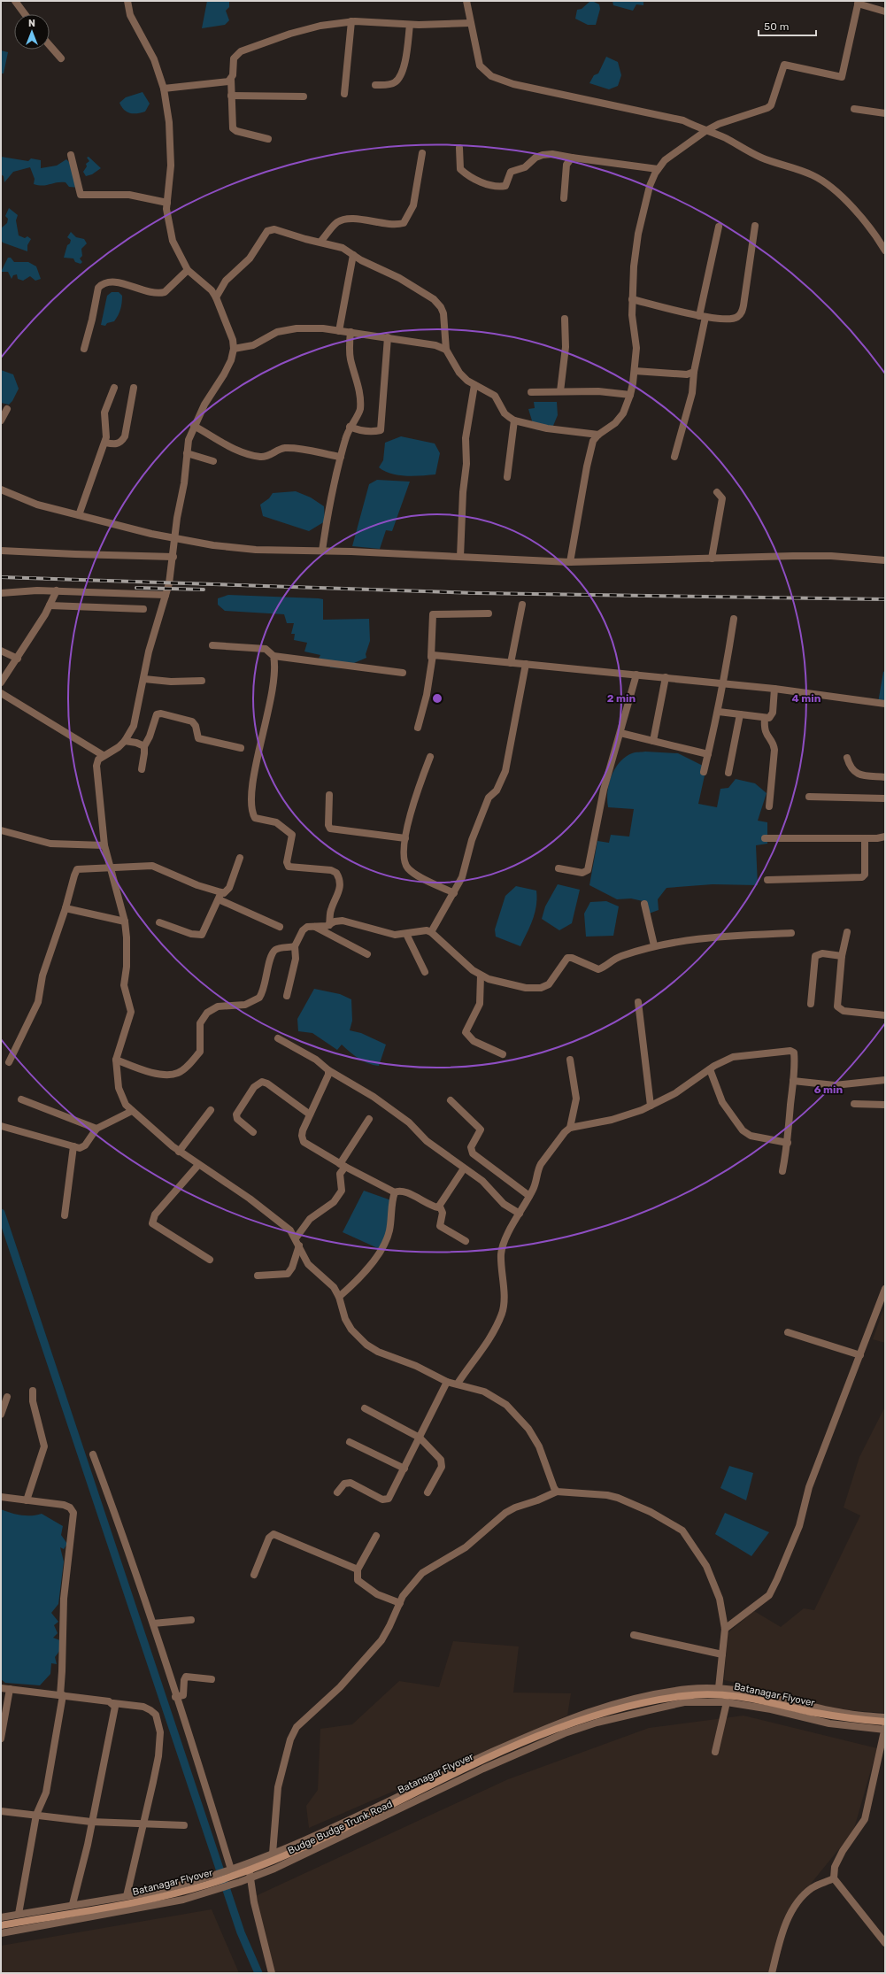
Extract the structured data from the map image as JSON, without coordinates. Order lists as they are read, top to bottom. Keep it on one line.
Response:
{"streets":{"main road":["Batanagar Flyover"],"street":["Budge Budge Trunk Road"]},"scale_bar":"50 m","north":"top","rings":["2 min","4 min","6 min"]}
